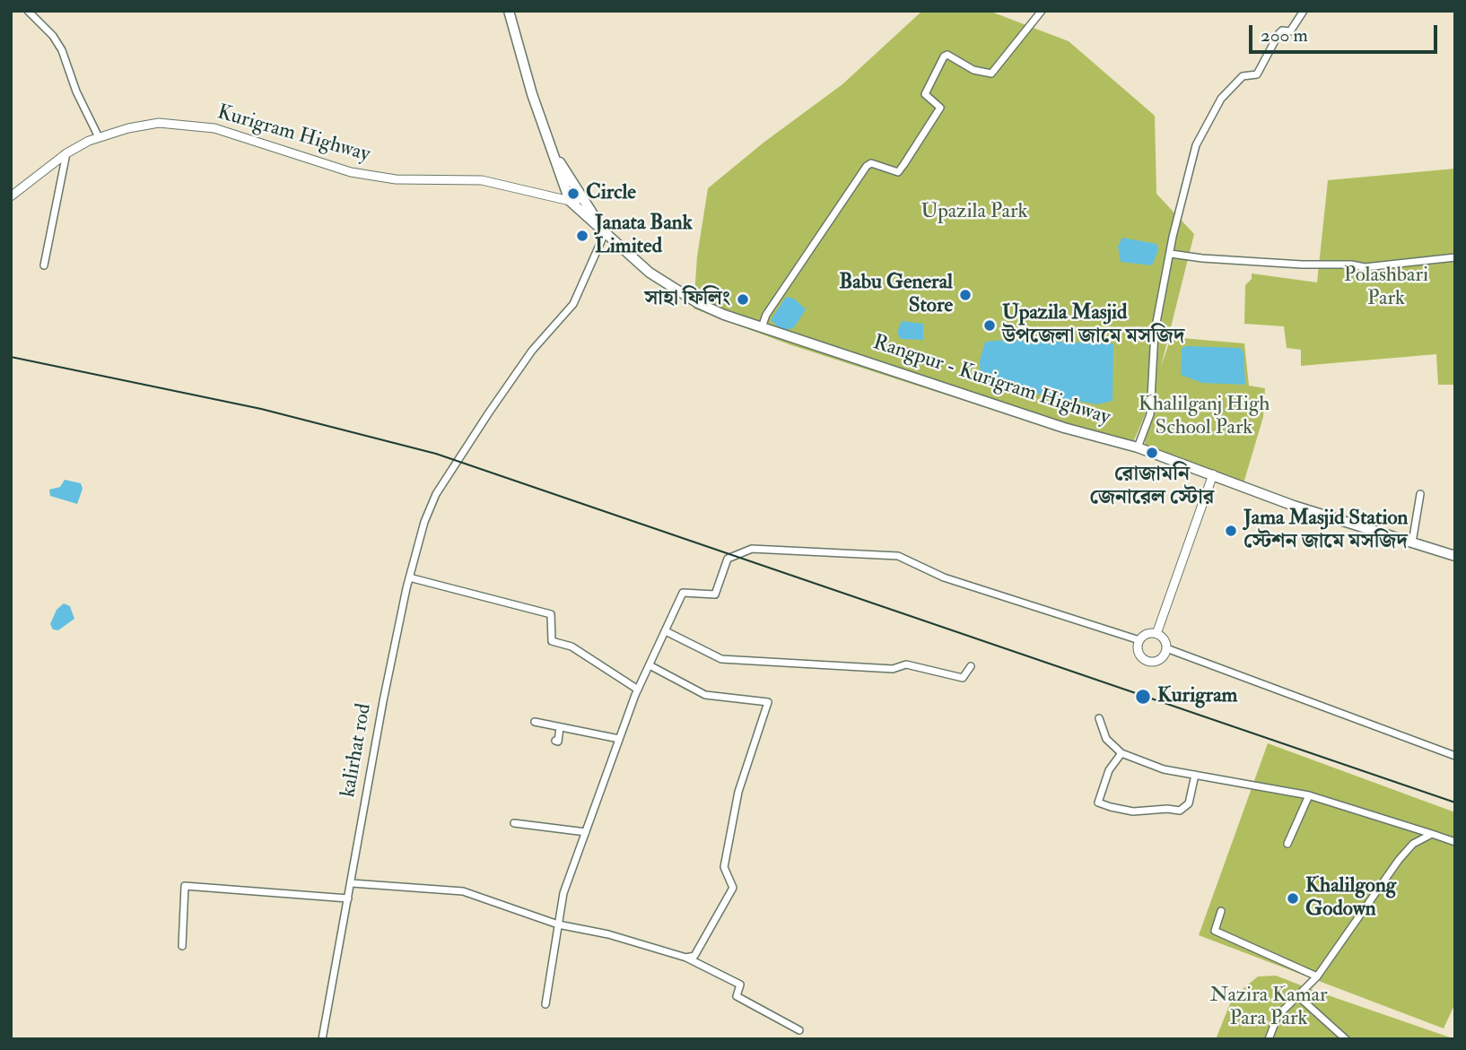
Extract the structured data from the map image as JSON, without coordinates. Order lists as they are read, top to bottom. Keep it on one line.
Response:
{"streets":{"highway":["Rangpur - Kurigram Highway"],"main road":["Kurigram Highway"],"street":["kalirhat rod"]},"crossings":[["Kurigram Highway","Rangpur - Kurigram Highway"],["Rangpur - Kurigram Highway","kalirhat rod"]],"parks":["Upazila Park","Polashbari Park","Khalilganj High School Park","Nazira Kamar Para Park"],"places":["Circle","Janata Bank Limited","Babu General Store","সাহা ফিলিং","Upazila Masjid উপজেলা জামে মসজিদ","রোজামনি জেনারেল স্টোর","Jama Masjid Station স্টেশন জামে মসজিদ","Kurigram","Khalilgong Godown"],"scale_bar":"200 m"}
